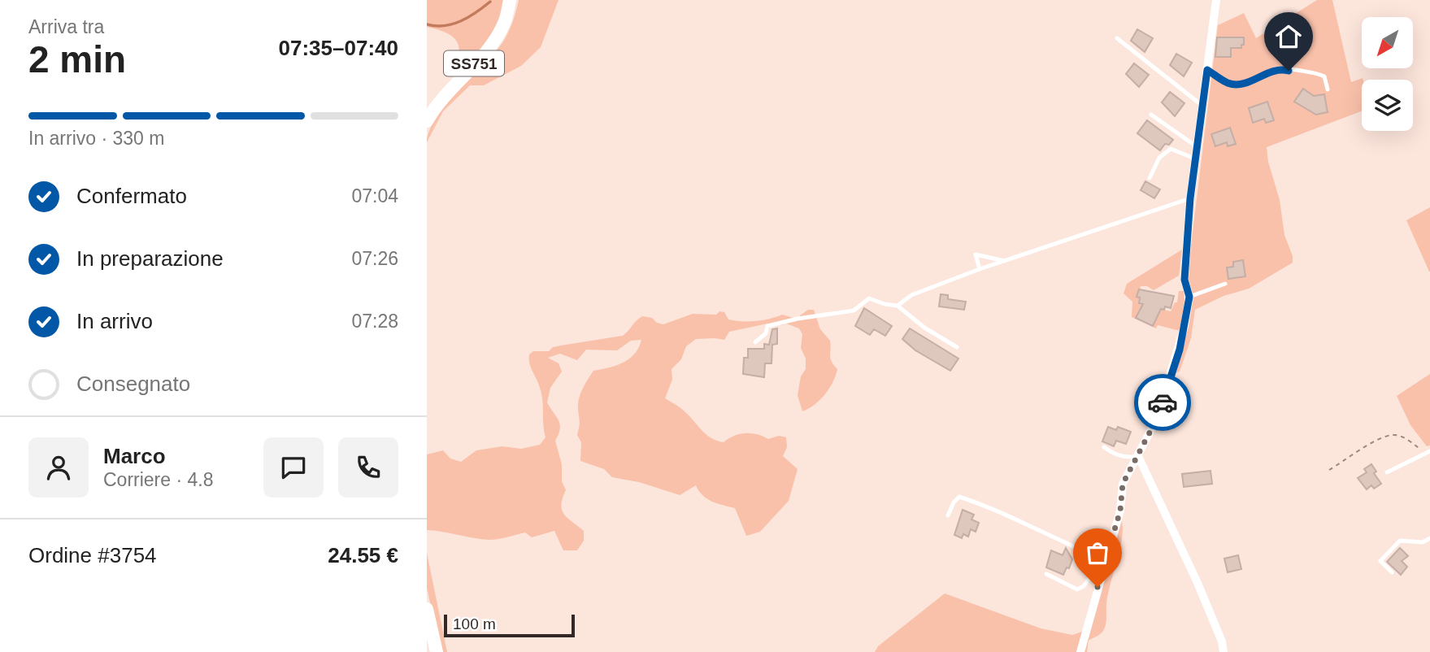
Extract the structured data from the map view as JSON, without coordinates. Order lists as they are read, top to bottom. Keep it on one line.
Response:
{"streets":{"main road":["SS751"]},"scale_bar":"100 m","north":"bottom left","page":{"heading":["2 min","Arriva tra","07:35–07:40"],"panel":["Marco","Corriere · 4.8","Ordine #3754","24.55 €"],"bar":"In arrivo · 330 m","list":[["Confermato","07:04"],["In preparazione","07:26"],["In arrivo","07:28"],"Consegnato"],"scale":"100 m"}}
